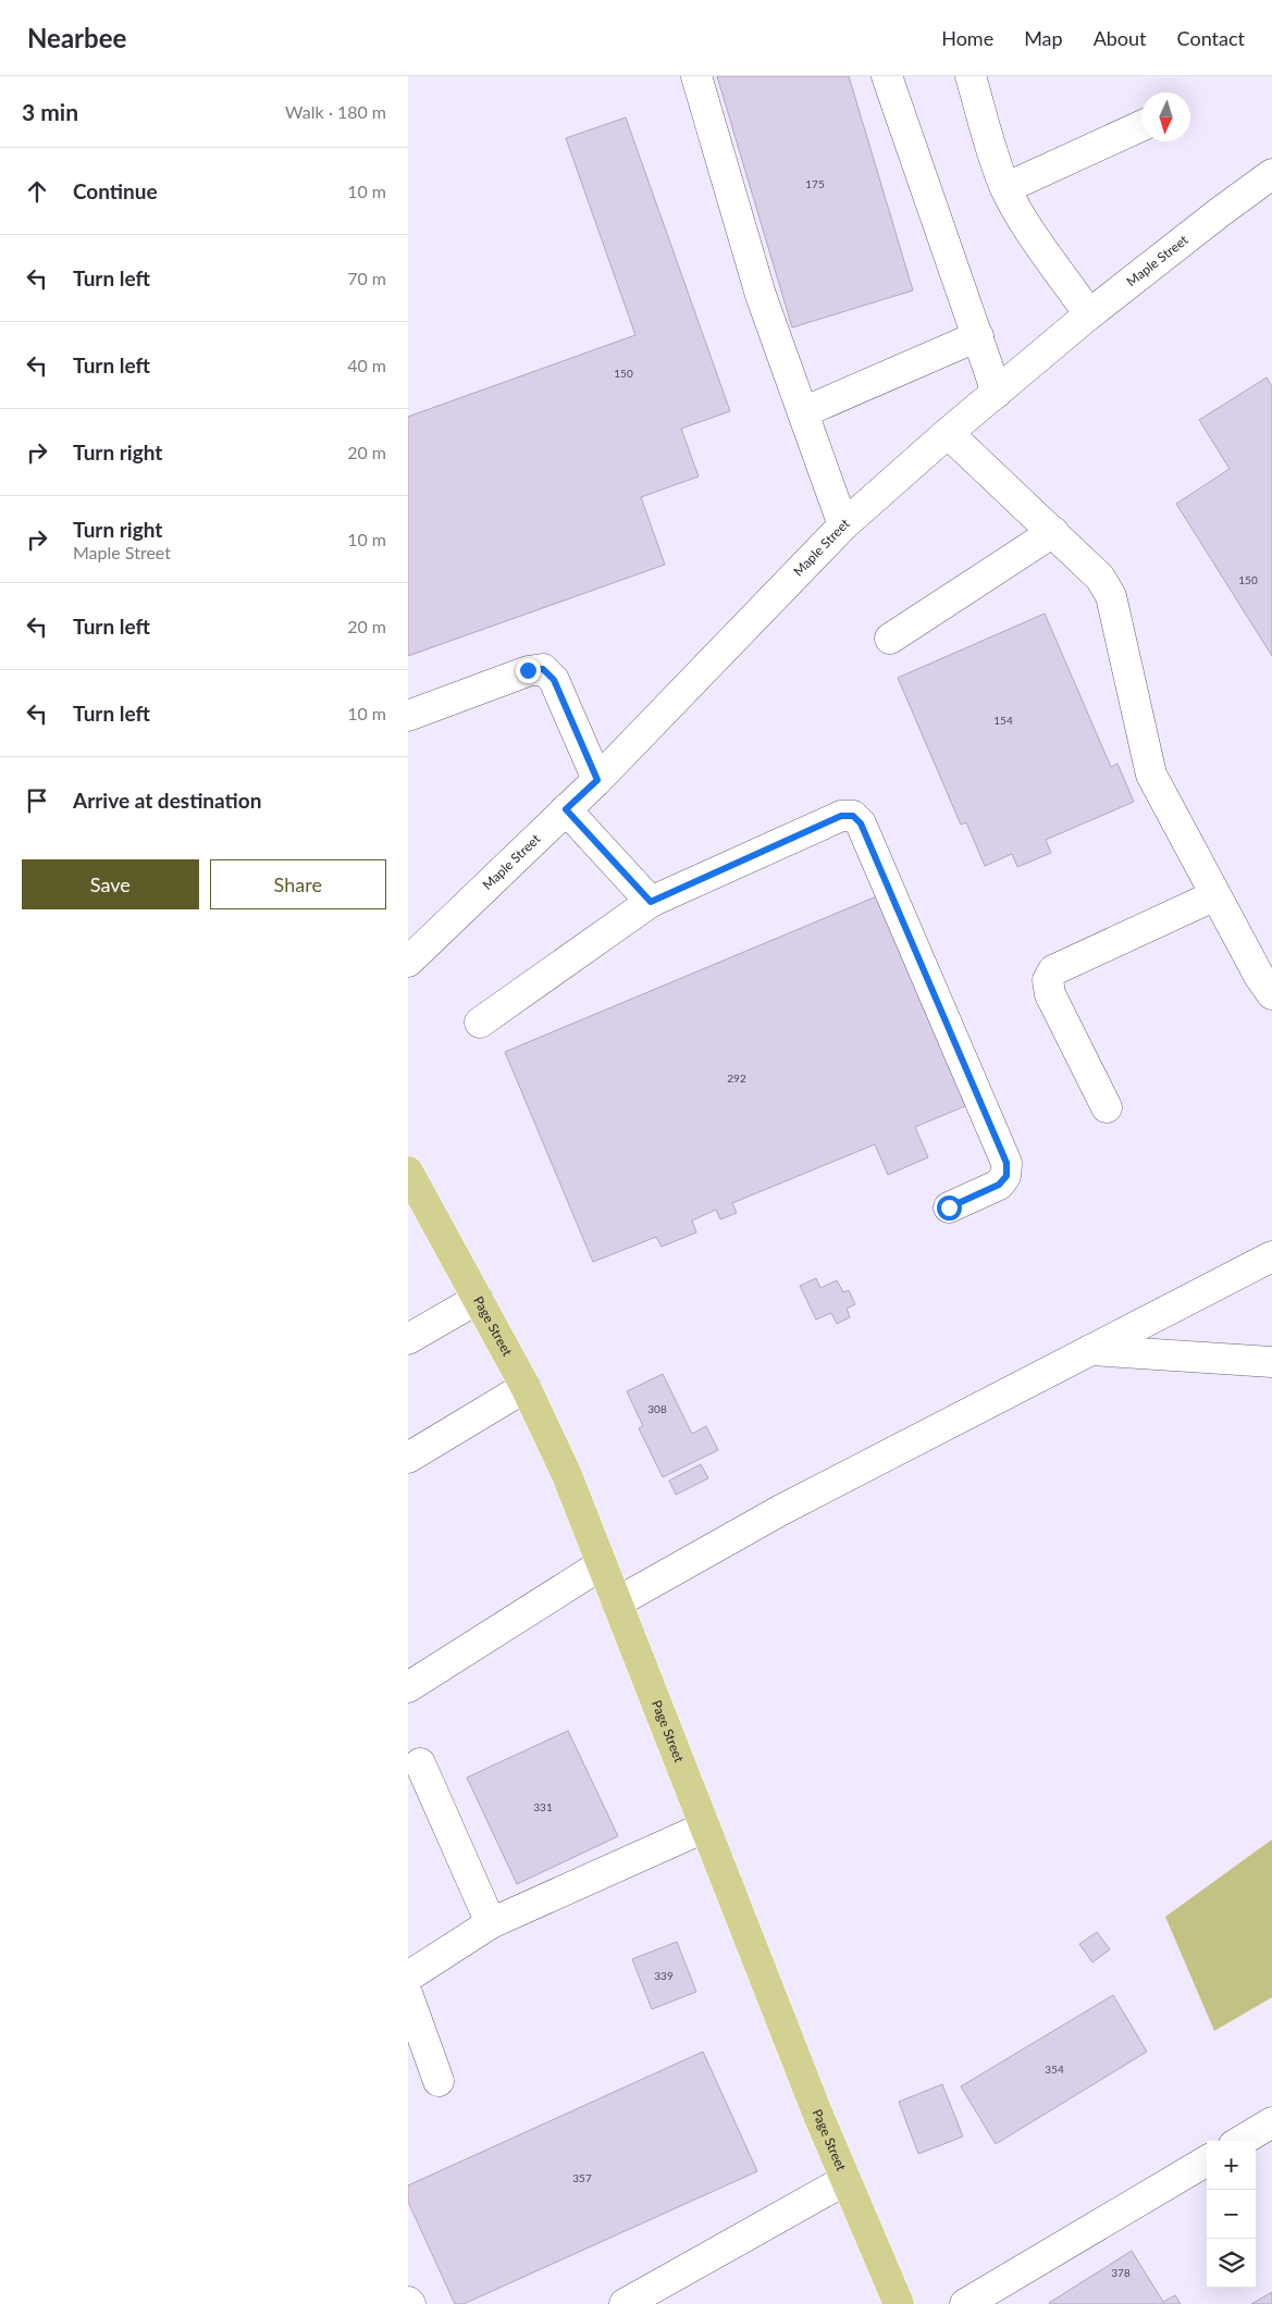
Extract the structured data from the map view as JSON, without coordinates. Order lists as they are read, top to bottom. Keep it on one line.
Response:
{"streets":{"main road":["Page Street"],"street":["Maple Street"]},"house_numbers":["175","150","150","154","292","308","331","339","354","357","378"],"north":"bottom","page":{"header":"Nearbee","nav":["Home","Map","About","Contact"],"heading":["3 min","Walk · 180 m"],"list":[["Continue","10 m"],["Turn left","70 m"],["Turn left","40 m"],["Turn right","20 m"],["Turn right","Maple Street","10 m"],["Turn left","20 m"],["Turn left","10 m"],"Arrive at destination"],"buttons":["Save","Share"],"map_buttons":["+","−"]}}
